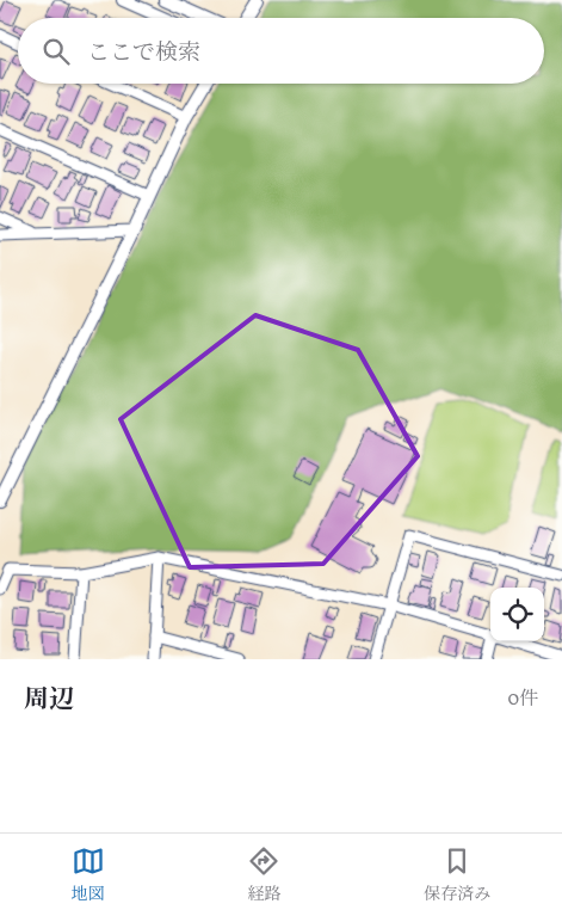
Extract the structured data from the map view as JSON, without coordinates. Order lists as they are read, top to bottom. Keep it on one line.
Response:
{"page":{"search":"ここで検索","heading":["周辺","0件"],"nav":["地図","経路","保存済み"]}}
